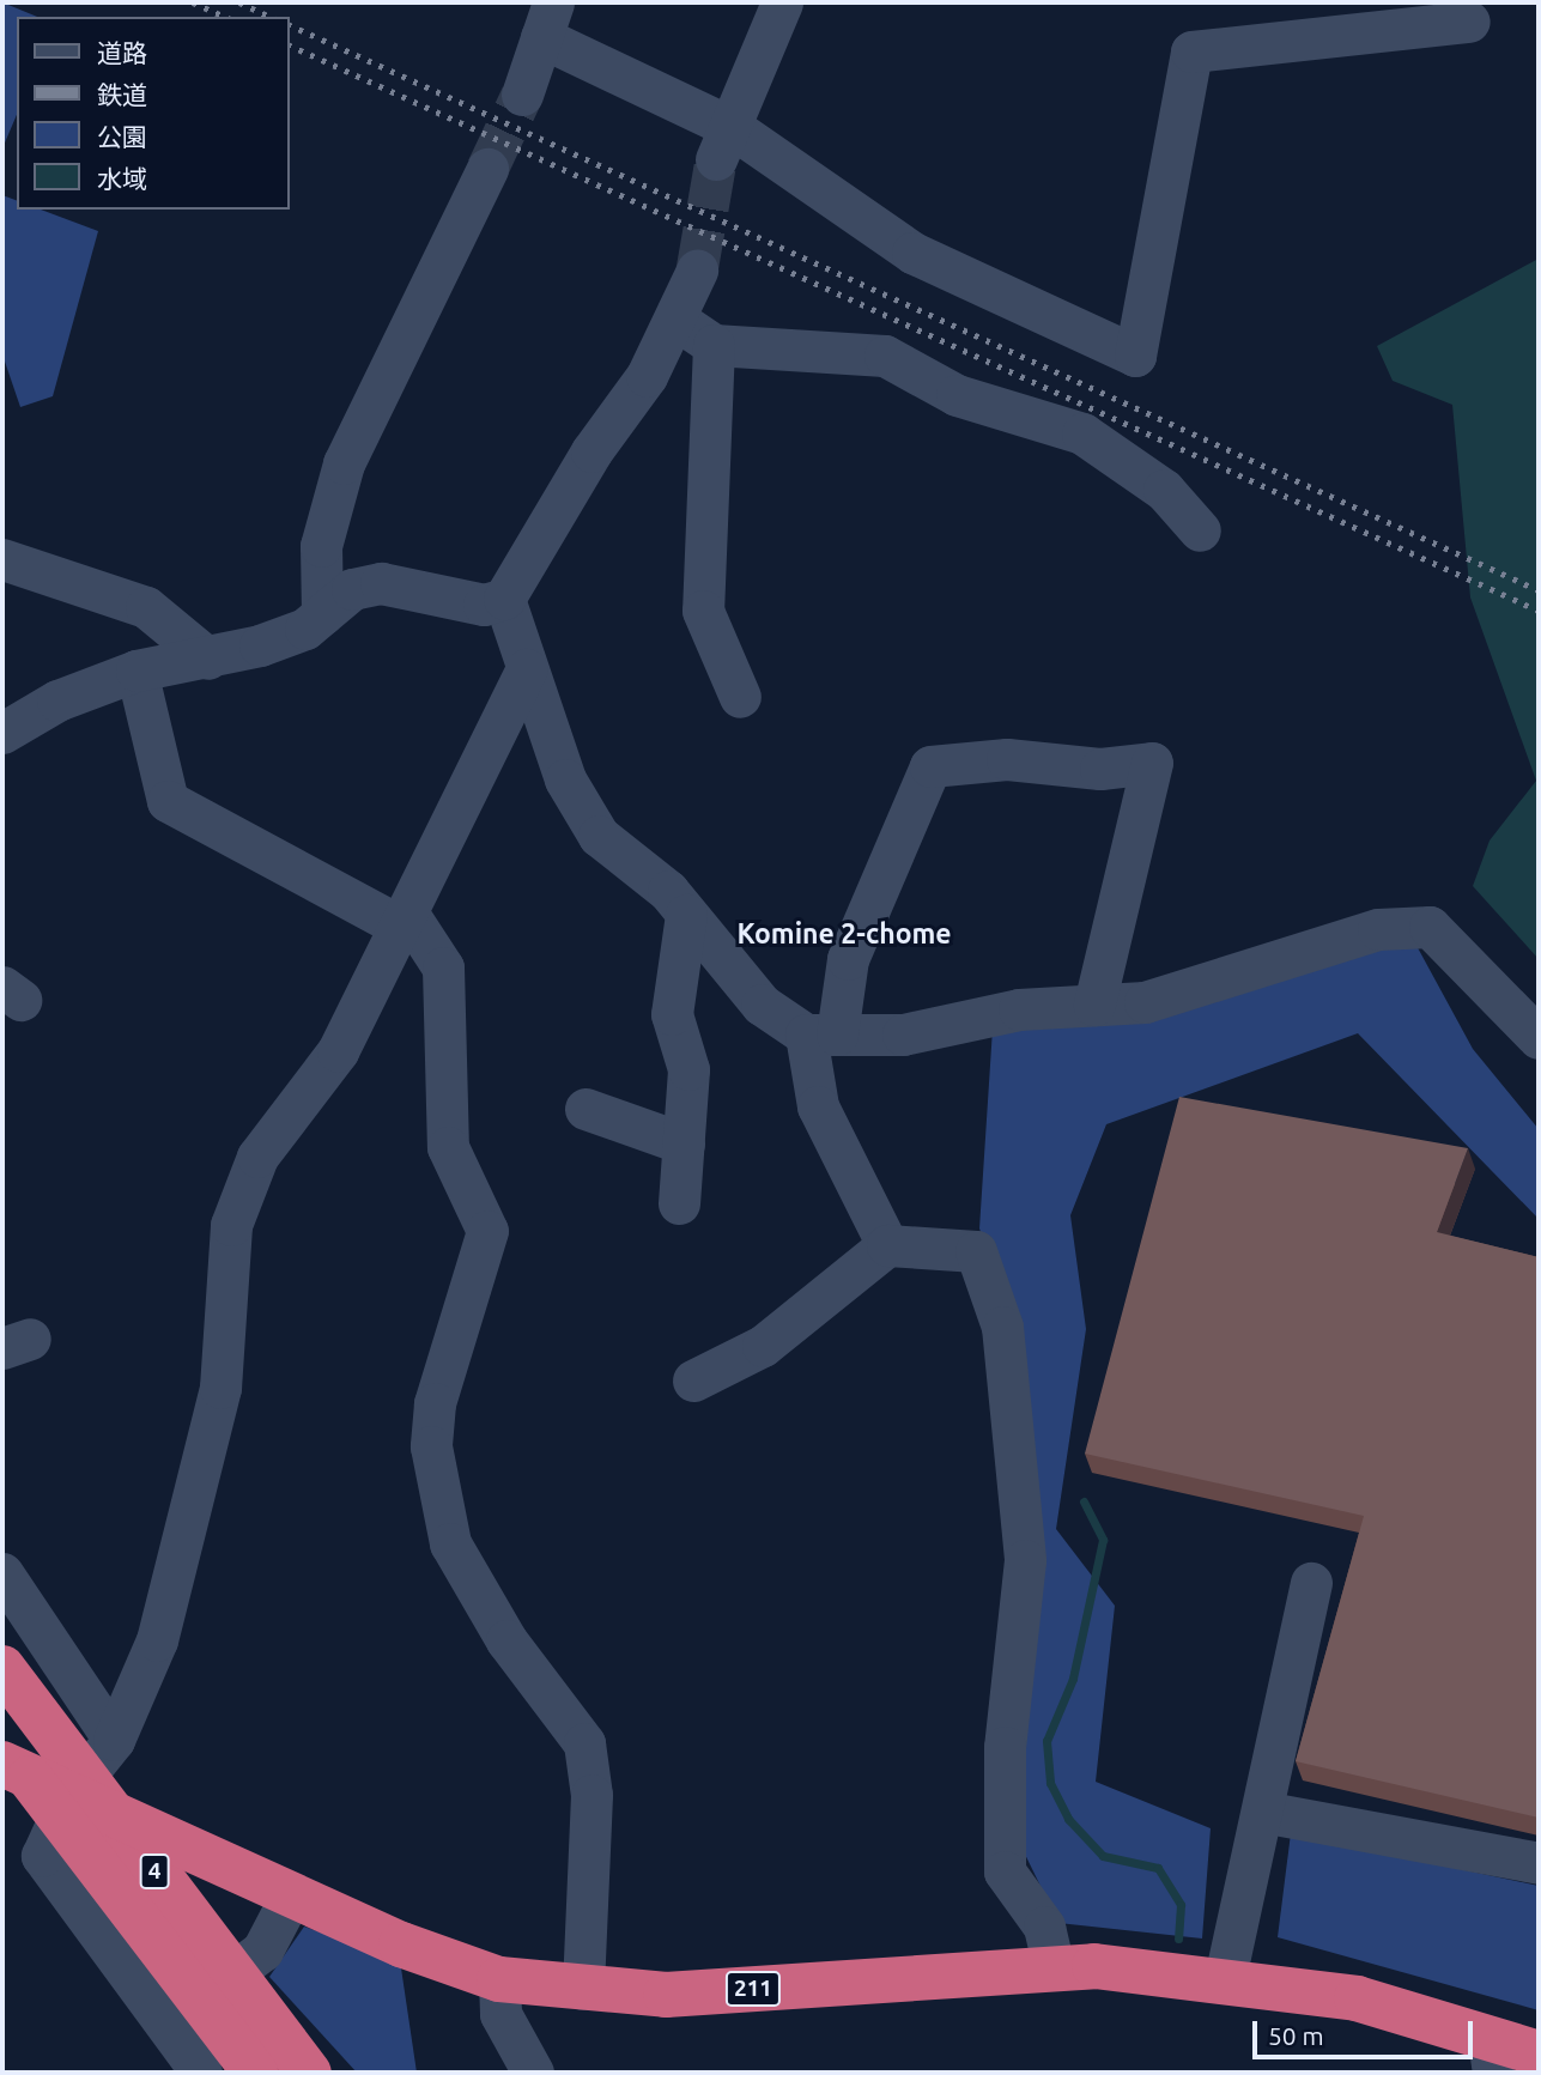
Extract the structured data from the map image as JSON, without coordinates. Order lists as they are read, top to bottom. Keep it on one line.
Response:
{"streets":{"highway":["4","211"]},"districts":["Komine 2-chome"],"legend":["道路","鉄道","公園","水域"],"scale_bar":"50 m"}
